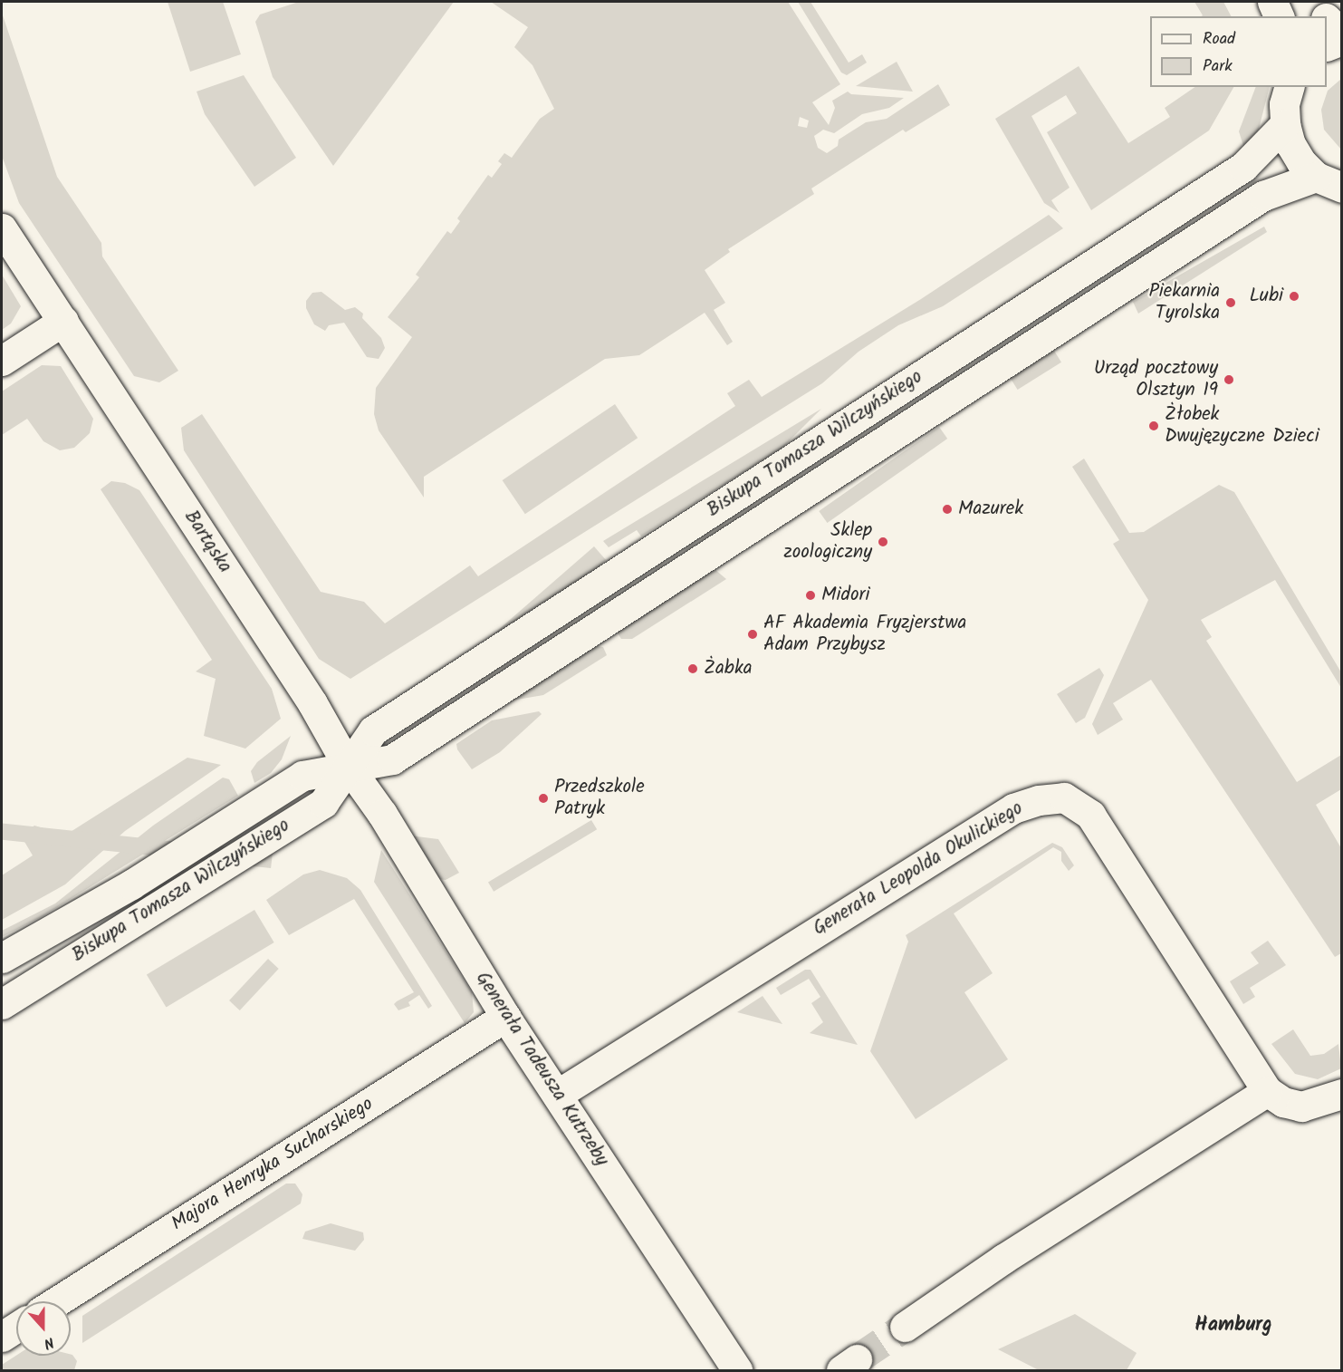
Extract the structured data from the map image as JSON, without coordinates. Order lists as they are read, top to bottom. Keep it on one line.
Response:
{"streets":{"street":["Biskupa Tomasza Wilczyńskiego","Bartąska","Generała Leopolda Okulickiego","Generała Tadeusza Kutrzeby","Majora Henryka Sucharskiego"]},"crossings":[["Biskupa Tomasza Wilczyńskiego","Bartąska"],["Biskupa Tomasza Wilczyńskiego","Generała Tadeusza Kutrzeby"],["Bartąska","Generała Tadeusza Kutrzeby"],["Generała Leopolda Okulickiego","Generała Tadeusza Kutrzeby"],["Generała Tadeusza Kutrzeby","Majora Henryka Sucharskiego"]],"districts":["Hamburg"],"places":["Lubi","Piekarnia Tyrolska","Urząd pocztowy Olsztyn 19","Żłobek Dwujęzyczne Dzieci","Mazurek","Sklep zoologiczny","Midori","AF Akademia Fryzjerstwa Adam Przybysz","Żabka","Przedszkole Patryk"],"legend":["Road","Park"],"north":"bottom"}
